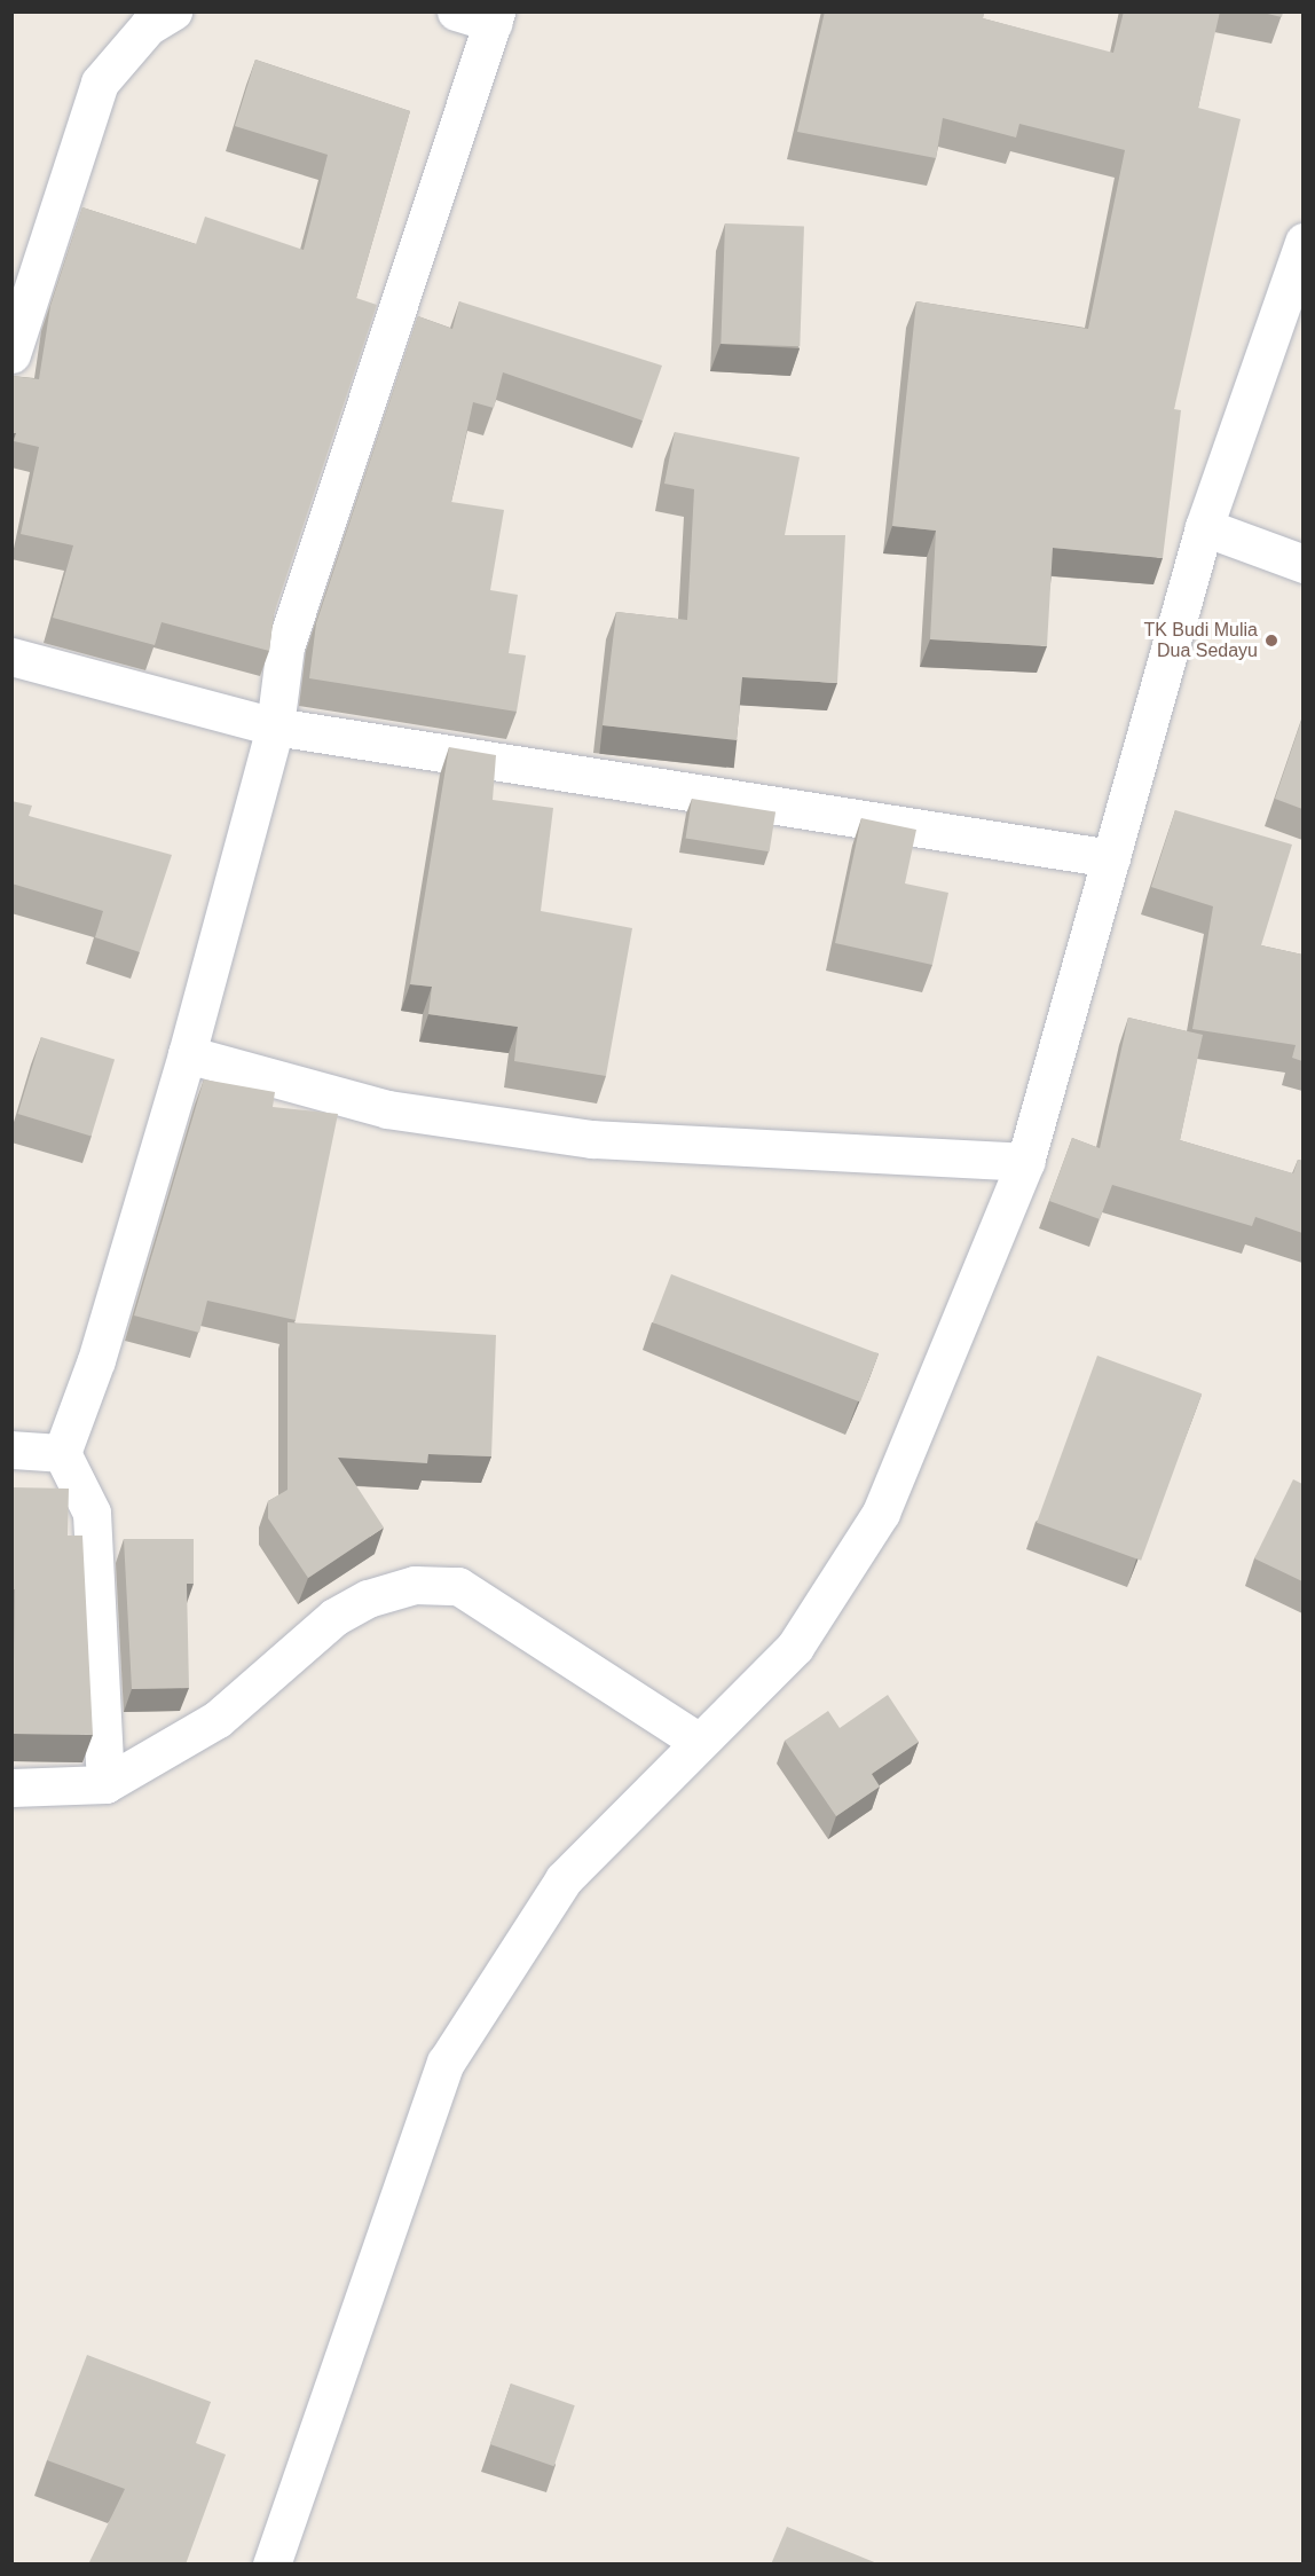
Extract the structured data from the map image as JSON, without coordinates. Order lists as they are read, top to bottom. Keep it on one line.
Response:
{"places":["TK Budi Mulia Dua Sedayu"]}
